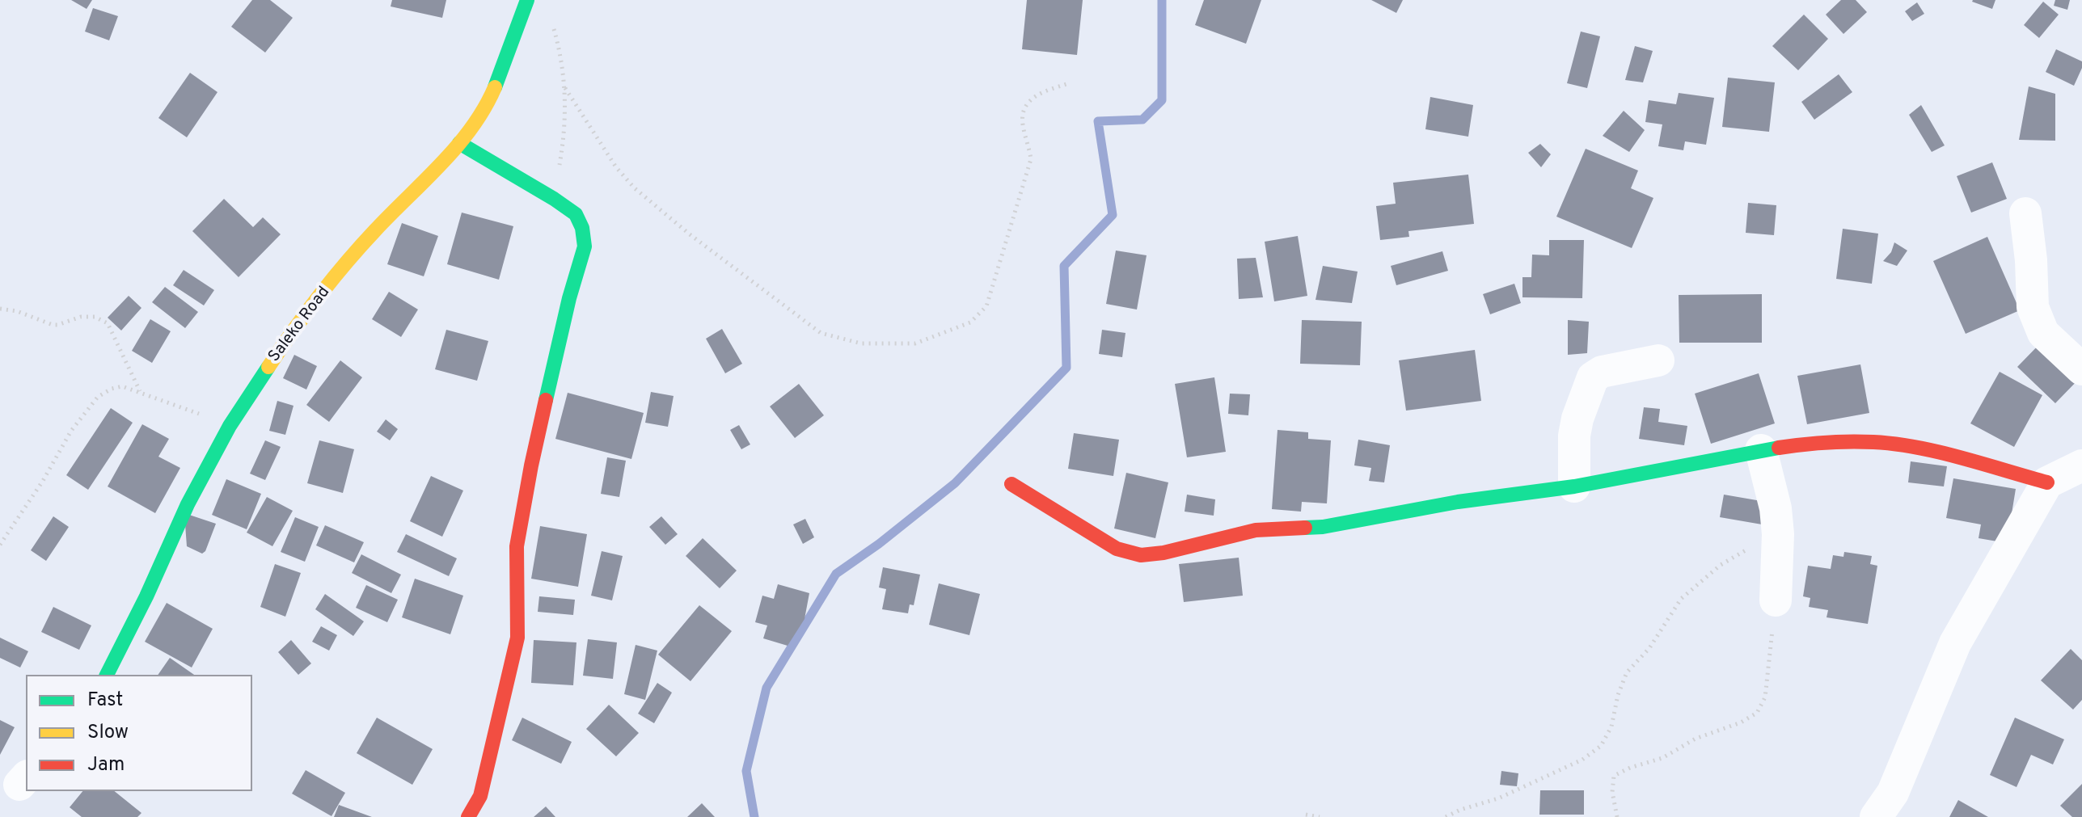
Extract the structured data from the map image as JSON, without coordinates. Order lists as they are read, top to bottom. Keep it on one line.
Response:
{"streets":{"street":["Saleko Road"]},"legend":["Fast","Slow","Jam"]}
